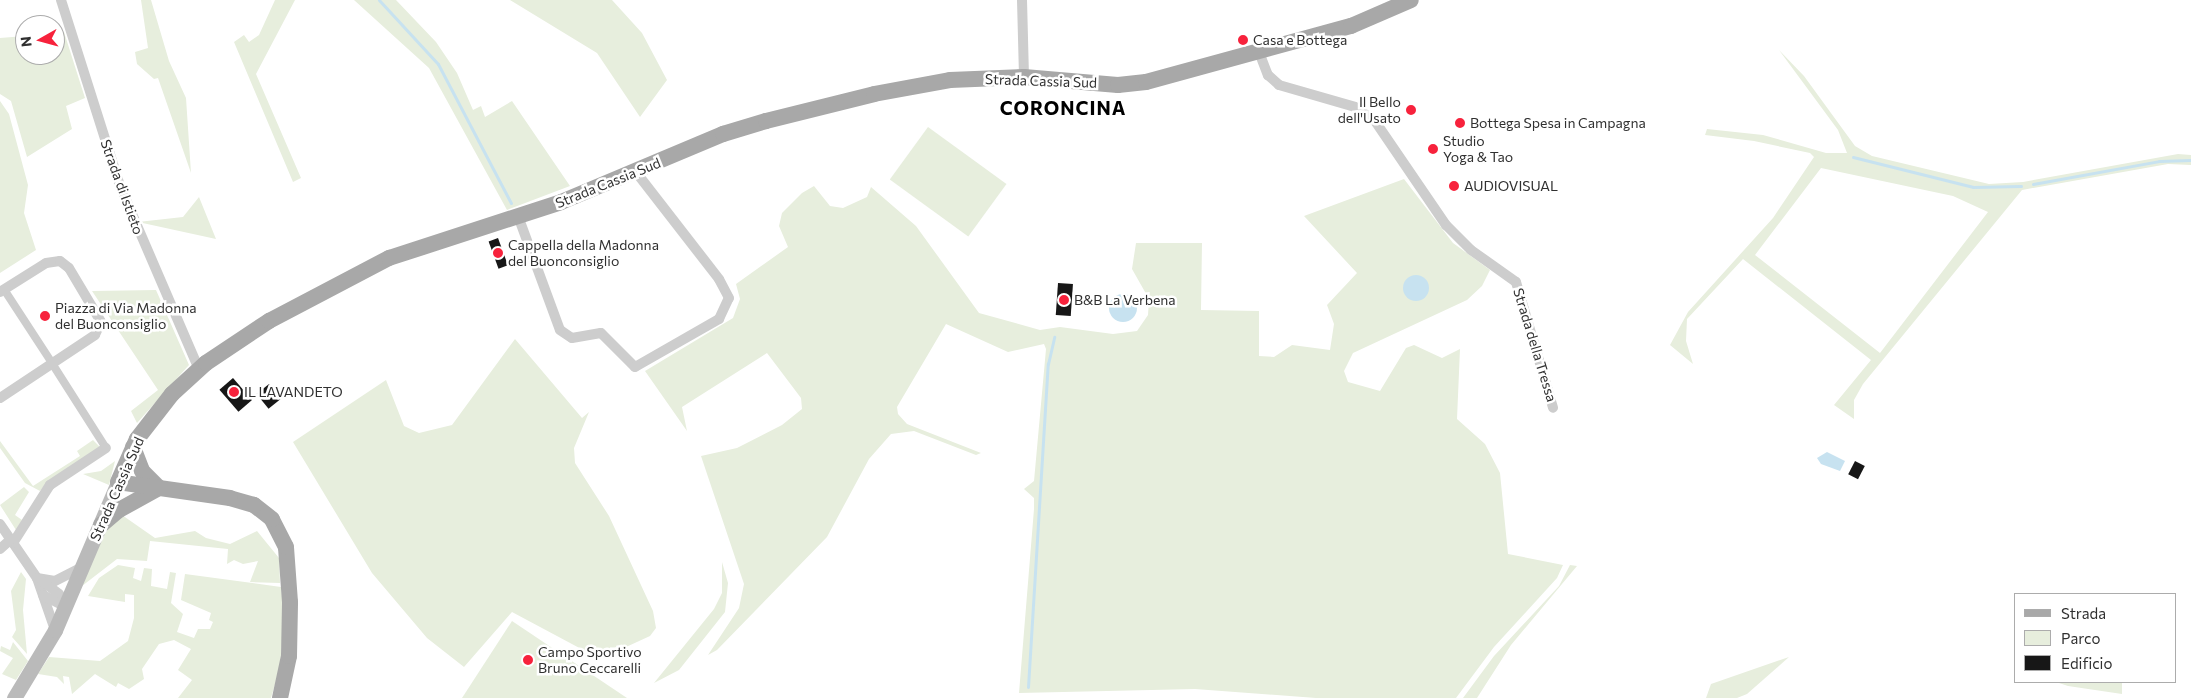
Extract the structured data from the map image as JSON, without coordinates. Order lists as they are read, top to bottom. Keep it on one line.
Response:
{"streets":{"main road":["Strada Cassia Sud"],"street":["Strada di Istieto","Strada della Tressa"]},"crossings":[["Strada Cassia Sud","Strada di Istieto"],["Strada Cassia Sud","Strada della Tressa"]],"districts":["CORONCINA"],"places":["Casa e Bottega","Il Bello dell'Usato","Bottega Spesa in Campagna","Studio Yoga & Tao","AUDIOVISUAL","Cappella della Madonna del Buonconsiglio","B&B La Verbena","Piazza di Via Madonna del Buonconsiglio","IL LAVANDETO","Campo Sportivo Bruno Ceccarelli"],"legend":["Strada","Parco","Edificio"],"north":"left"}
